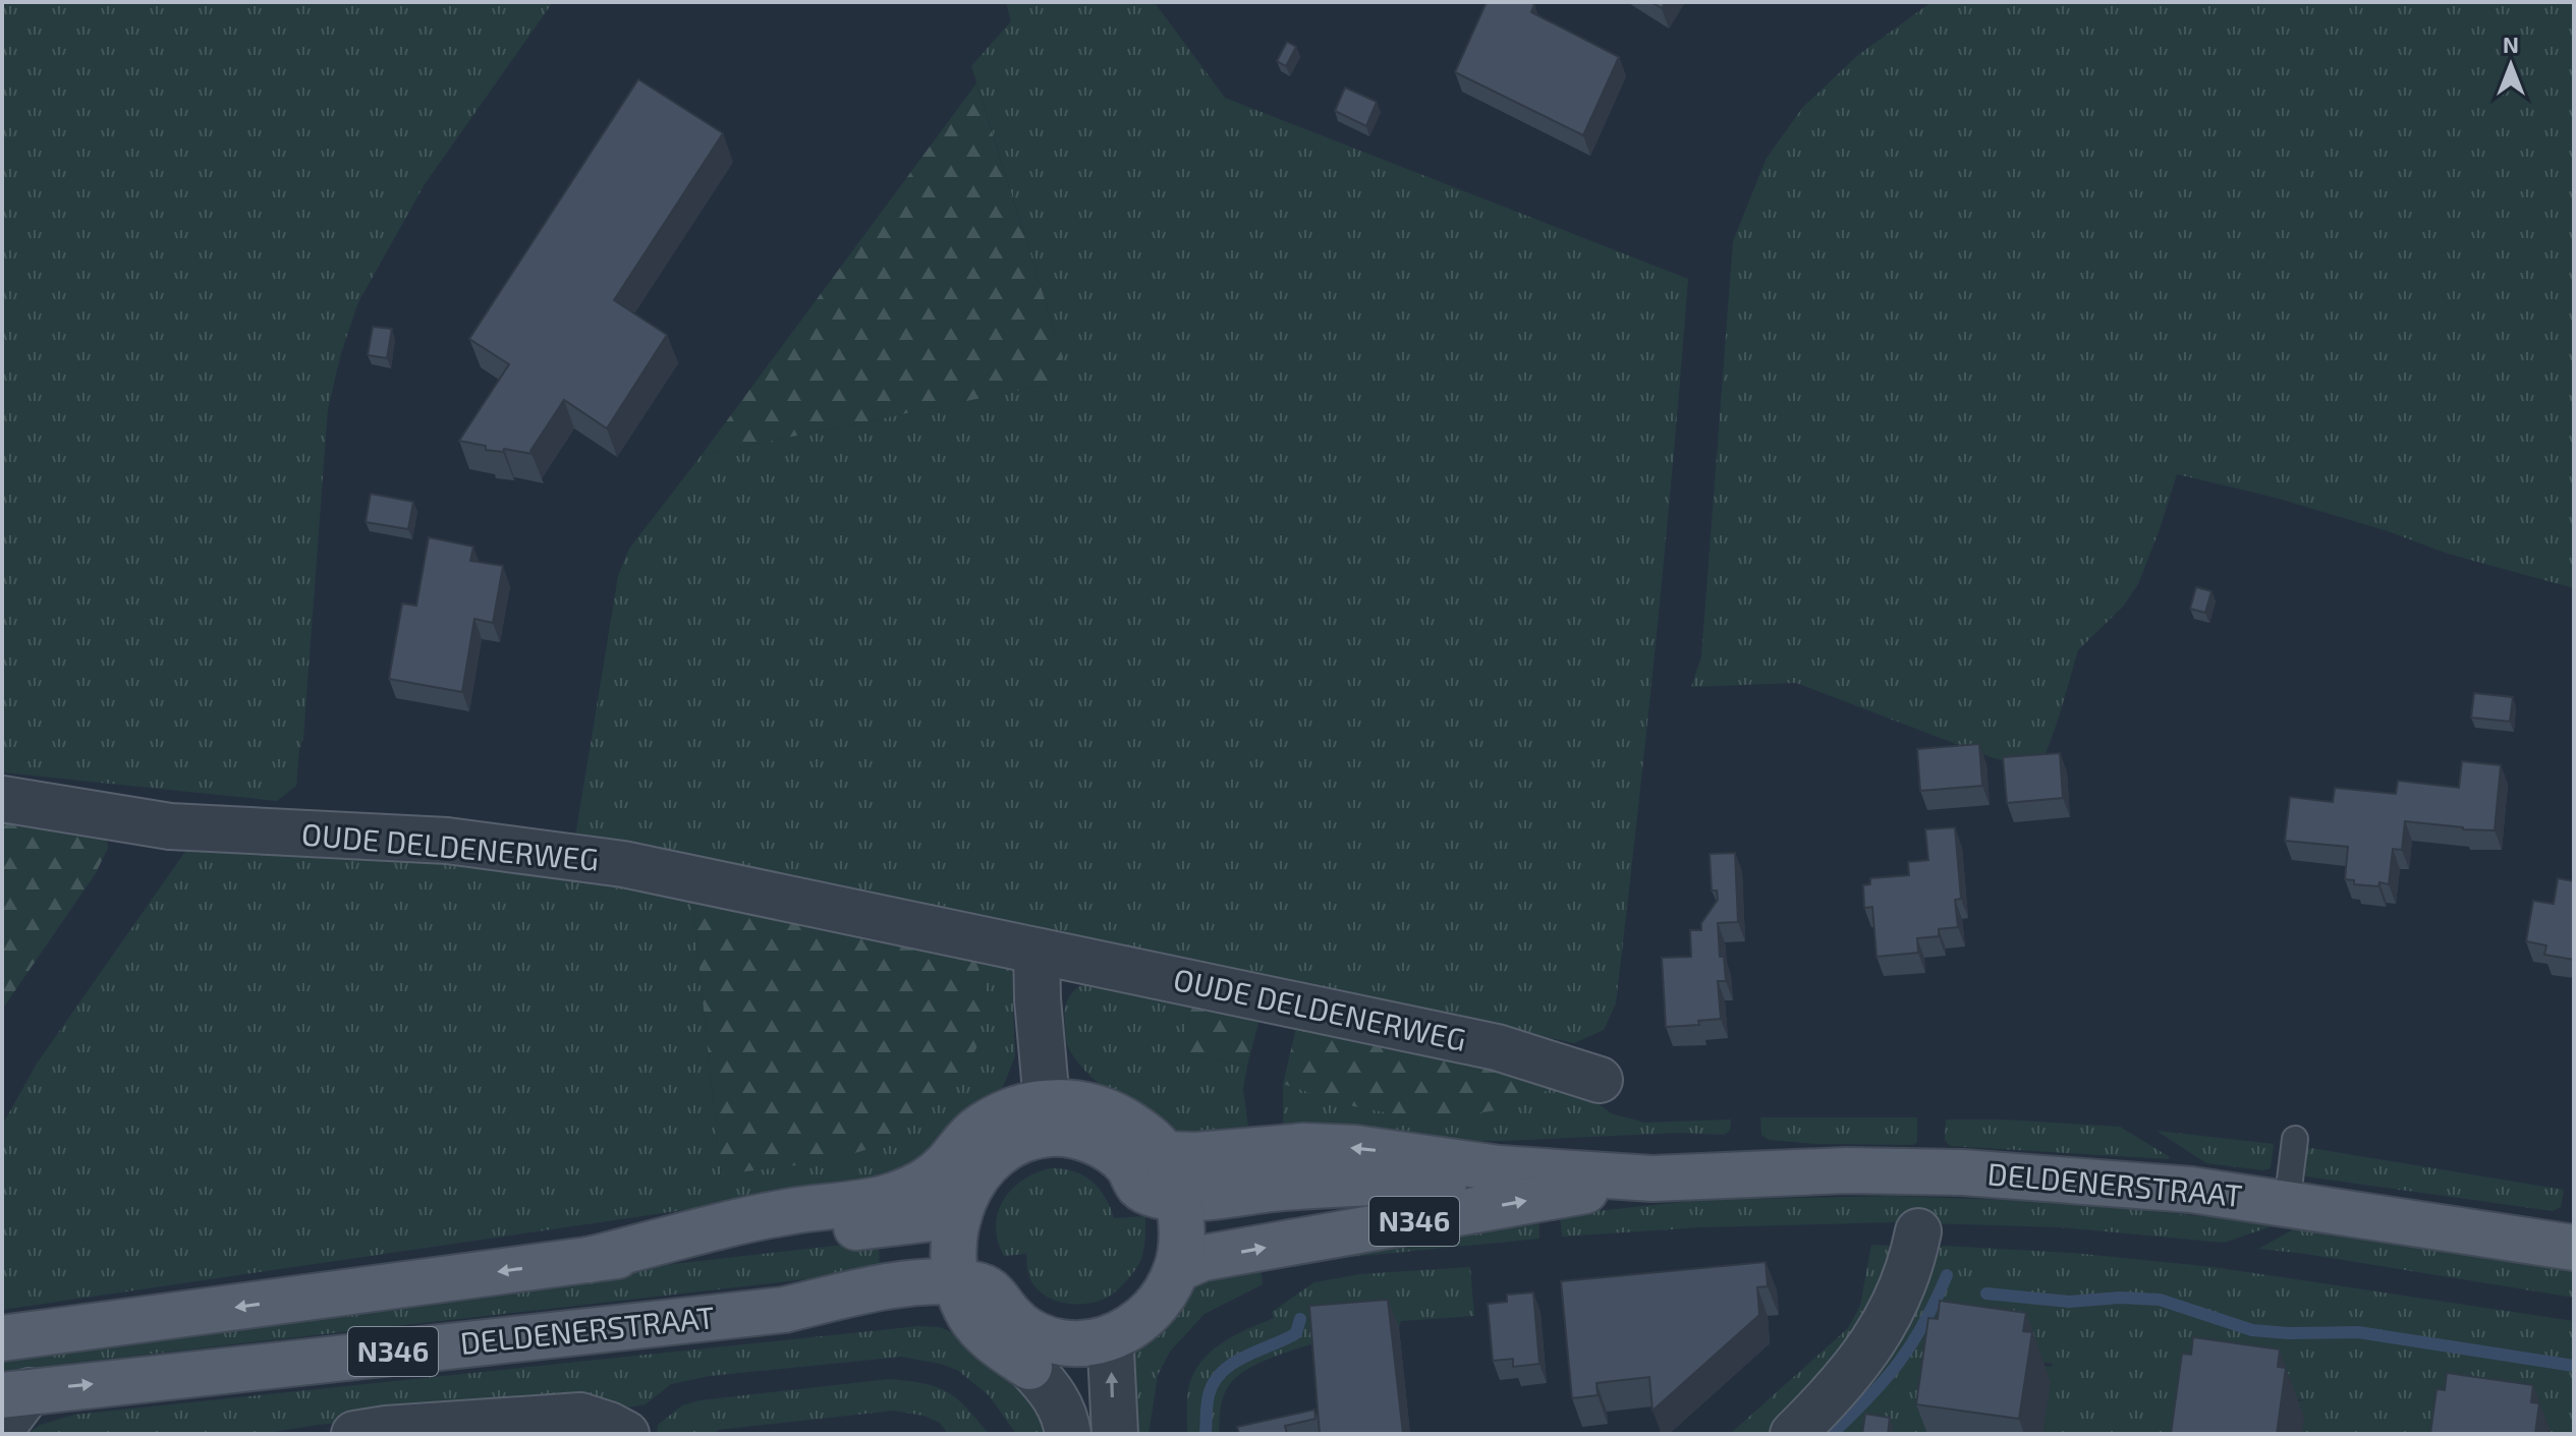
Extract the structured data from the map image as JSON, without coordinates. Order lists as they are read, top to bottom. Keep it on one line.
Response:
{"streets":{"main road":["DELDENERSTRAAT","N346"],"street":["OUDE DELDENERWEG"]},"crossings":[["DELDENERSTRAAT","N346"]],"north":"top"}
